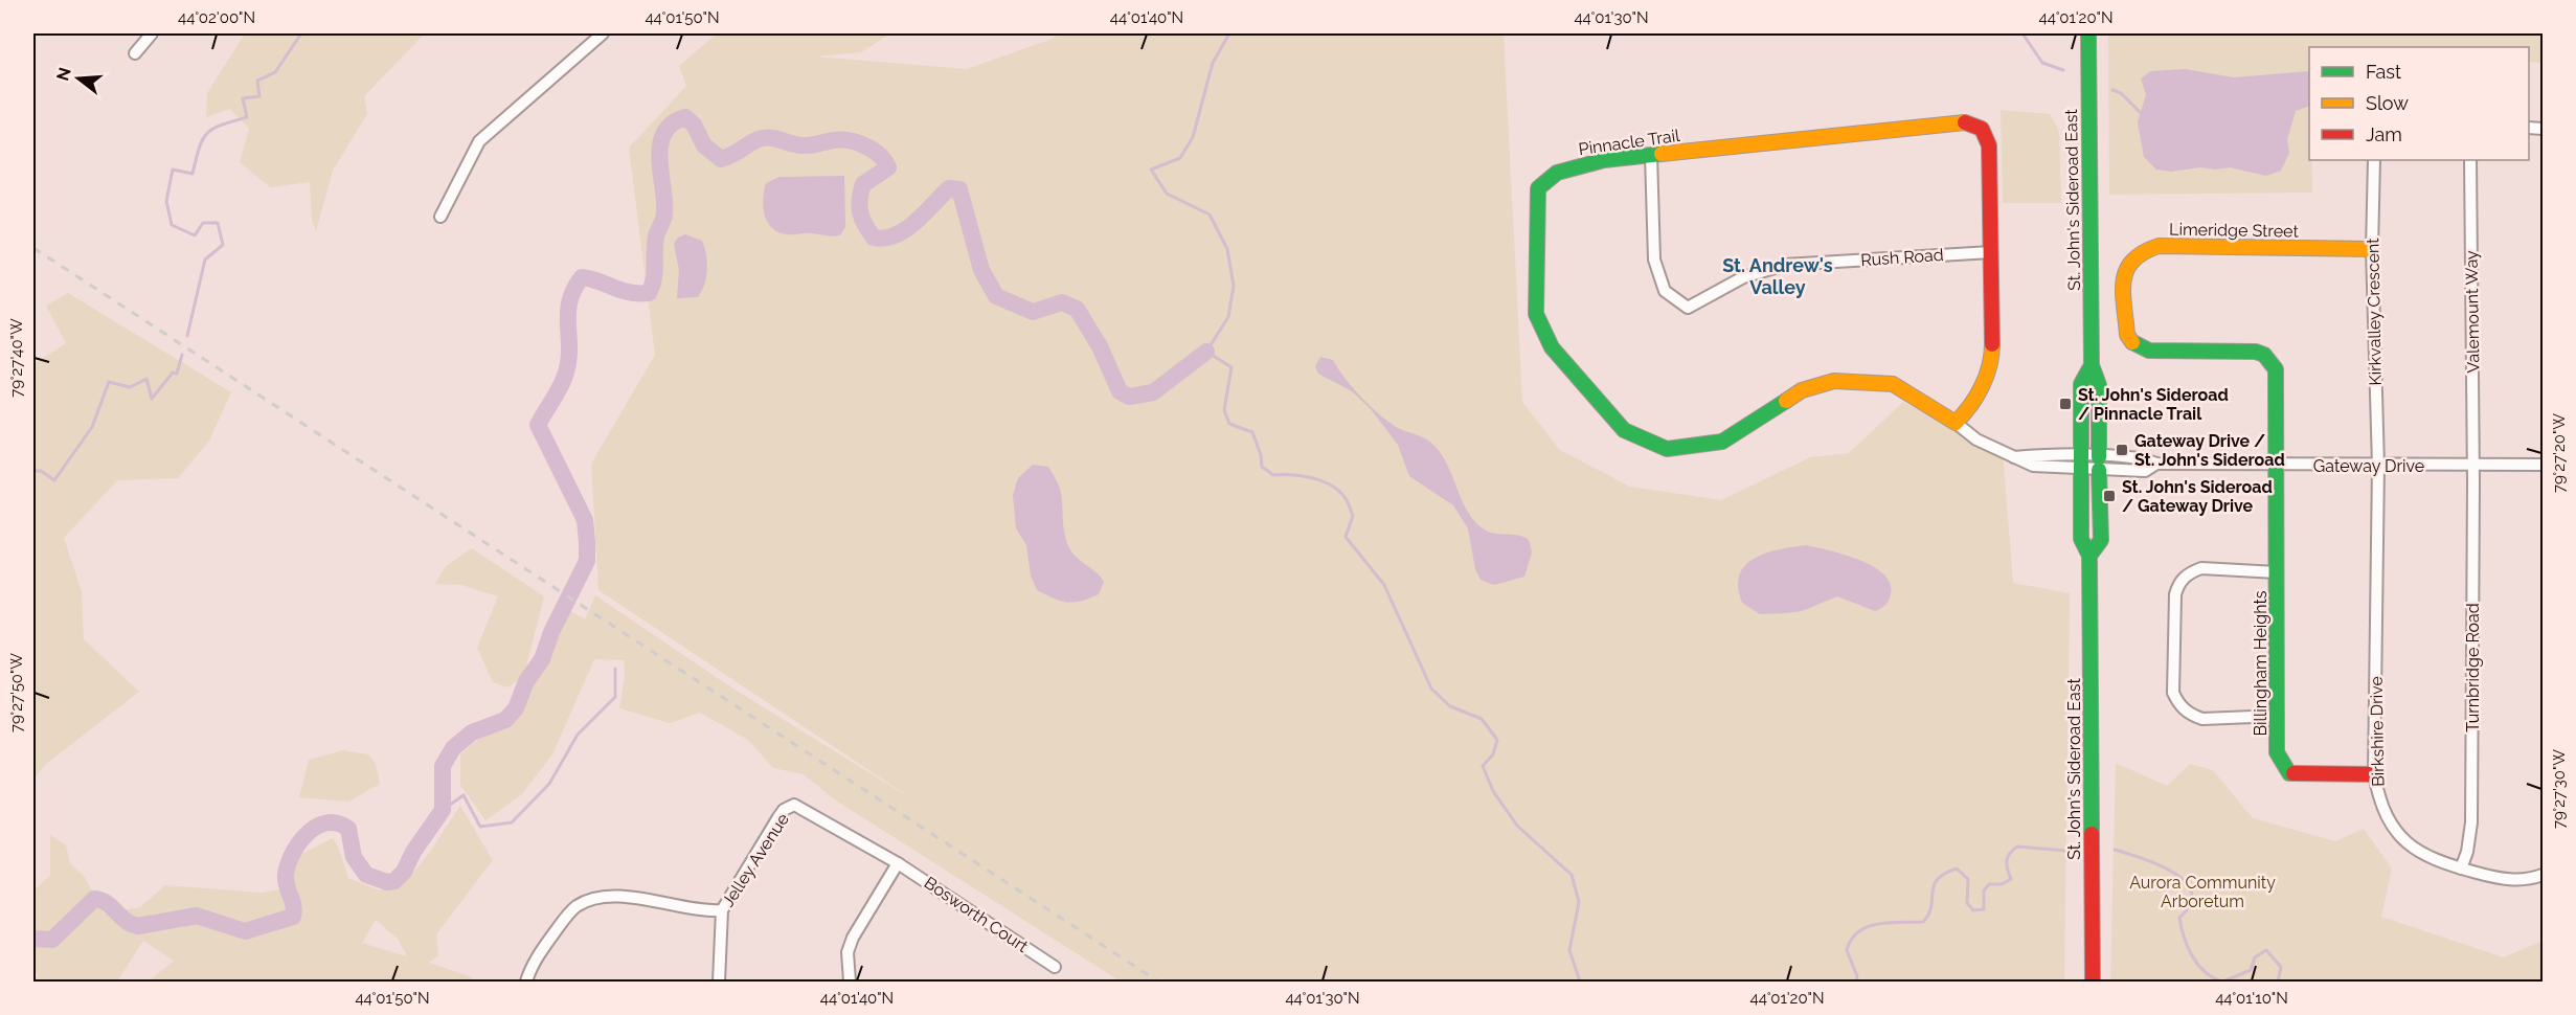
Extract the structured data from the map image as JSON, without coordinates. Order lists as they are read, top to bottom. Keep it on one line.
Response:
{"streets":{"street":["Pinnacle Trail","St. John's Sideroad East","Limeridge Street","Rush Road","Kirkvalley Crescent","Valemount Way","Gateway Drive","Billingham Heights","Turnbridge Road","Birkshire Drive","Jelley Avenue","Bosworth Court"]},"crossings":[["Pinnacle Trail","St. John's Sideroad East"],["Pinnacle Trail","Rush Road"],["Pinnacle Trail","Gateway Drive"],["St. John's Sideroad East","Gateway Drive"],["Limeridge Street","Kirkvalley Crescent"],["Limeridge Street","Gateway Drive"],["Limeridge Street","Billingham Heights"],["Kirkvalley Crescent","Gateway Drive"],["Kirkvalley Crescent","Birkshire Drive"],["Valemount Way","Gateway Drive"],["Valemount Way","Turnbridge Road"],["Gateway Drive","Billingham Heights"],["Gateway Drive","Turnbridge Road"],["Gateway Drive","Birkshire Drive"],["Billingham Heights","Birkshire Drive"],["Turnbridge Road","Birkshire Drive"],["Jelley Avenue","Bosworth Court"]],"districts":["St. Andrew's Valley"],"parks":["Aurora Community Arboretum"],"places":{"transit":["St. John's Sideroad / Pinnacle Trail","Gateway Drive / St. John's Sideroad","St. John's Sideroad / Gateway Drive"]},"legend":["Fast","Slow","Jam"],"north":"left","coordinates":["44°02'00\"N","44°01'50\"N","44°01'40\"N","44°01'30\"N","44°01'20\"N","79°27'40\"W","79°27'20\"W","79°27'50\"W","79°27'30\"W","44°01'10\"N"]}
